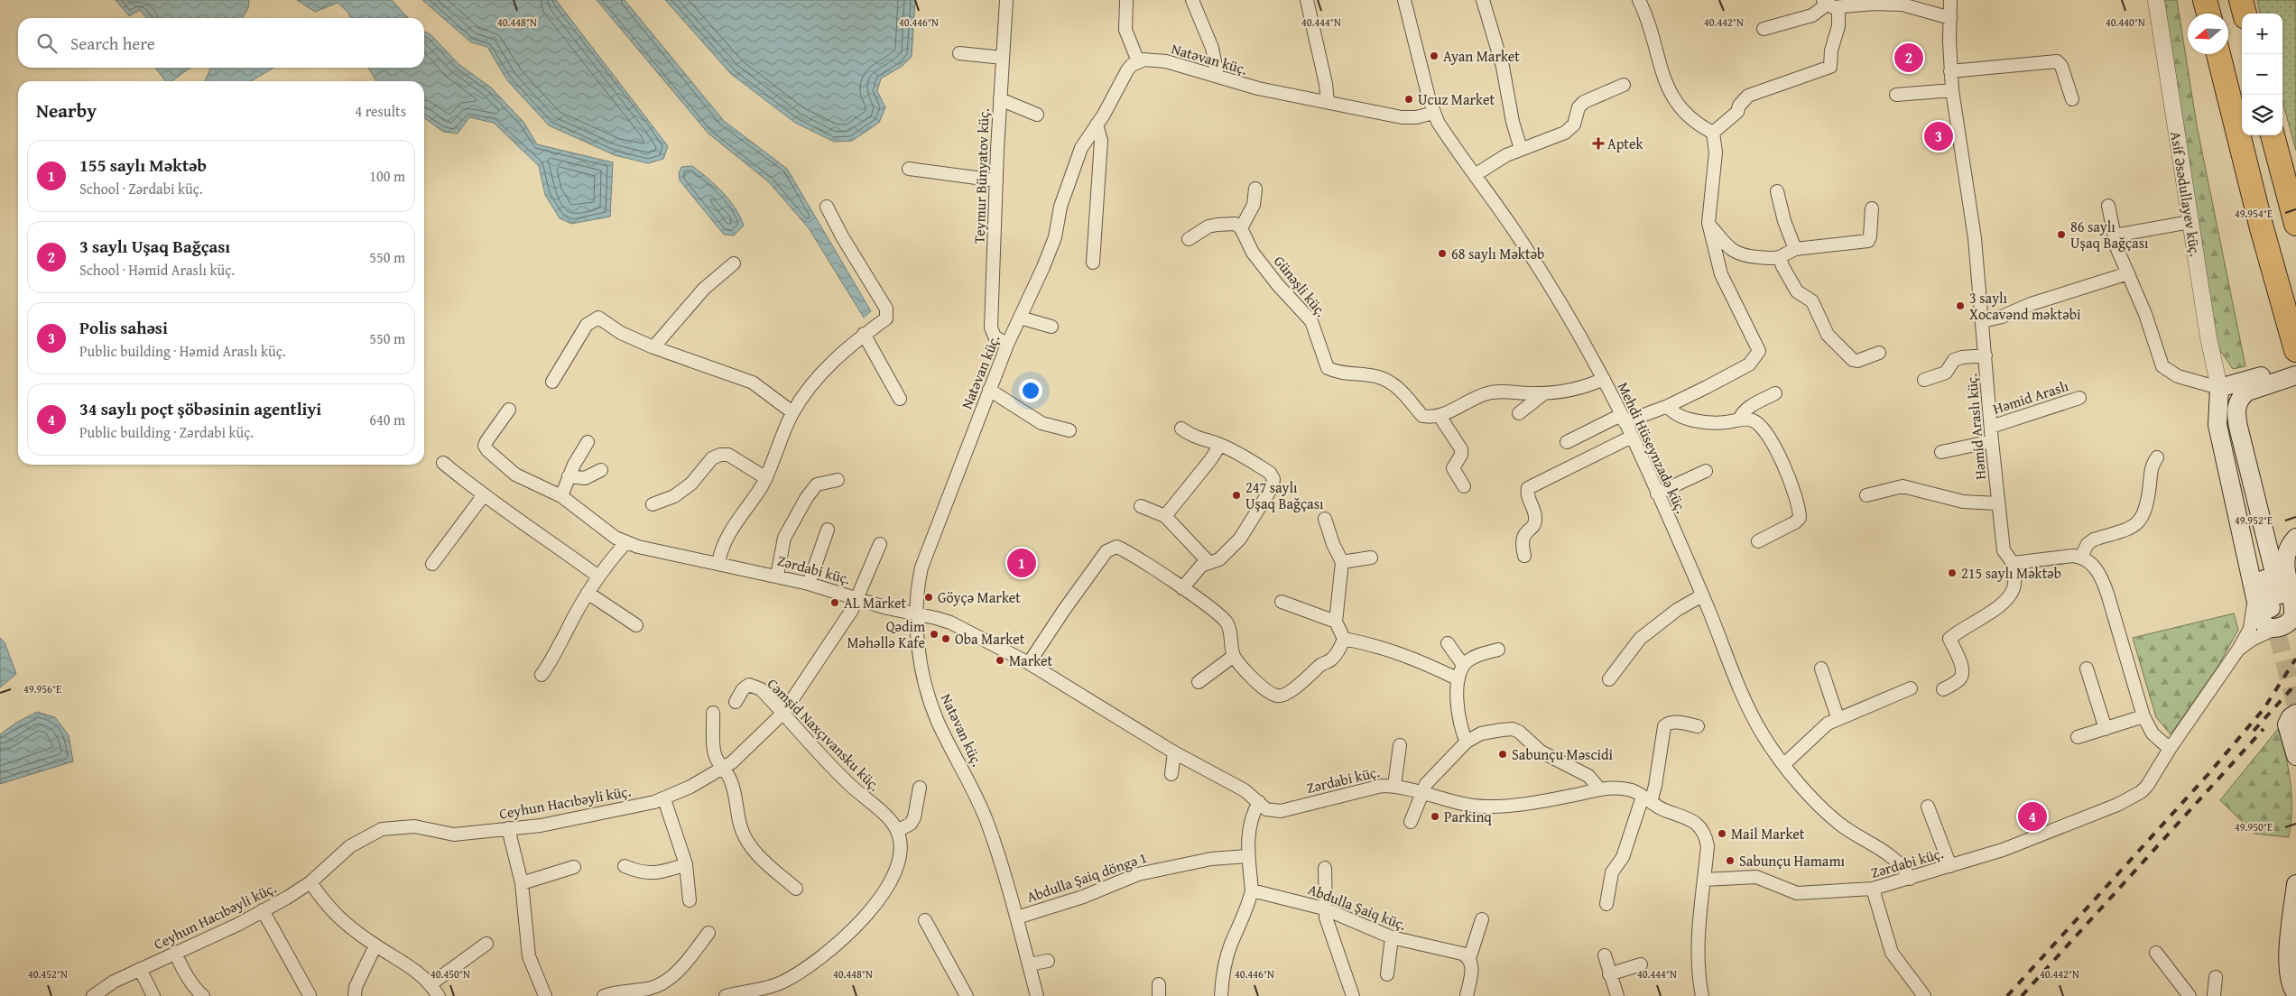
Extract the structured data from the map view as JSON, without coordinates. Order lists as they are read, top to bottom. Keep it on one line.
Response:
{"streets":{"street":["Natəvan küç.","Teymur Bünyatov küç.","Asif Əsədullayev küç.","Günəşli küç.","Həmid Araslı","Həmid Araslı küç.","Mehdi Hüseynzadə küç.","Zərdabi küç.","Cəmşid Naxçıvansku küç.","Ceyhun Hacıbəyli küç.","Abdulla Şaiq döngə 1","Abdulla Şaiq küç."]},"crossings":[["Natəvan küç.","Teymur Bünyatov küç."],["Natəvan küç.","Mehdi Hüseynzadə küç."],["Natəvan küç.","Zərdabi küç."],["Natəvan küç.","Abdulla Şaiq döngə 1"],["Həmid Araslı","Həmid Araslı küç."],["Mehdi Hüseynzadə küç.","Zərdabi küç."],["Zərdabi küç.","Ceyhun Hacıbəyli küç."],["Cəmşid Naxçıvansku küç.","Ceyhun Hacıbəyli küç."]],"places":{"other":["Ayan Market","Ucuz Market","86 saylı Uşaq Bağçası","68 saylı Məktəb","3 saylı Xocavənd məktəbi","247 saylı Uşaq Bağçası","215 saylı Məktəb","Göyçə Market","AL Market","Qədim Məhəllə Kafe","Oba Market","Market","Sabunçu Məscidi","Parkinq","Mail Market","Sabunçu Hamamı"],"health":["Aptek"]},"north":"left","page":{"map_buttons":["+","−"],"search":"Search here","pins":["2","3","1","4"],"heading":["Nearby","4 results"],"list":[{"mark":"1","name":"155 saylı Məktəb","note":"School · Zərdabi küç.","value":"100 m"},{"mark":"2","name":"3 saylı Uşaq Bağçası","note":"School · Həmid Araslı küç.","value":"550 m"},{"mark":"3","name":"Polis sahəsi","note":"Public building · Həmid Araslı küç.","value":"550 m"},{"mark":"4","name":"34 saylı poçt şöbəsinin agentliyi","note":"Public building · Zərdabi küç.","value":"640 m"}]},"coordinates":["40.440°N","40.448°N","40.446°N","40.444°N","40.442°N","49.954°E","49.952°E","49.956°E","49.950°E","40.452°N","40.450°N"]}
